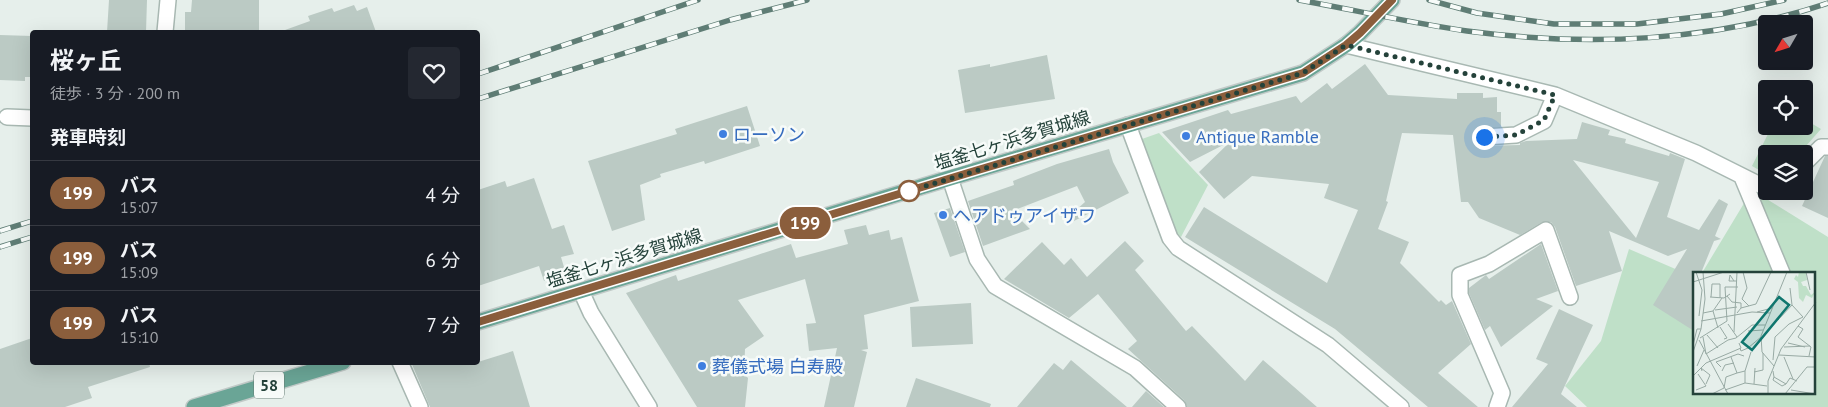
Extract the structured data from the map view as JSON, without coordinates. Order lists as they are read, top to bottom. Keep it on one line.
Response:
{"streets":{"main road":["塩釜七ヶ浜多賀城線","58"]},"places":["ローソン","Antique Ramble","ヘアドゥアイザワ","葬儀式場 白寿殿"],"lines":["bus line 199"],"north":"bottom left","page":{"on_map":"199","heading":[["桜ヶ丘","徒歩 · 3 分 · 200 m"],"発車時刻"],"list":[{"mark":"199","name":"バス","note":"15:07","value":"4 分"},{"mark":"199","name":"バス","note":"15:09","value":"6 分"},{"mark":"199","name":"バス","note":"15:10","value":"7 分"}]}}
